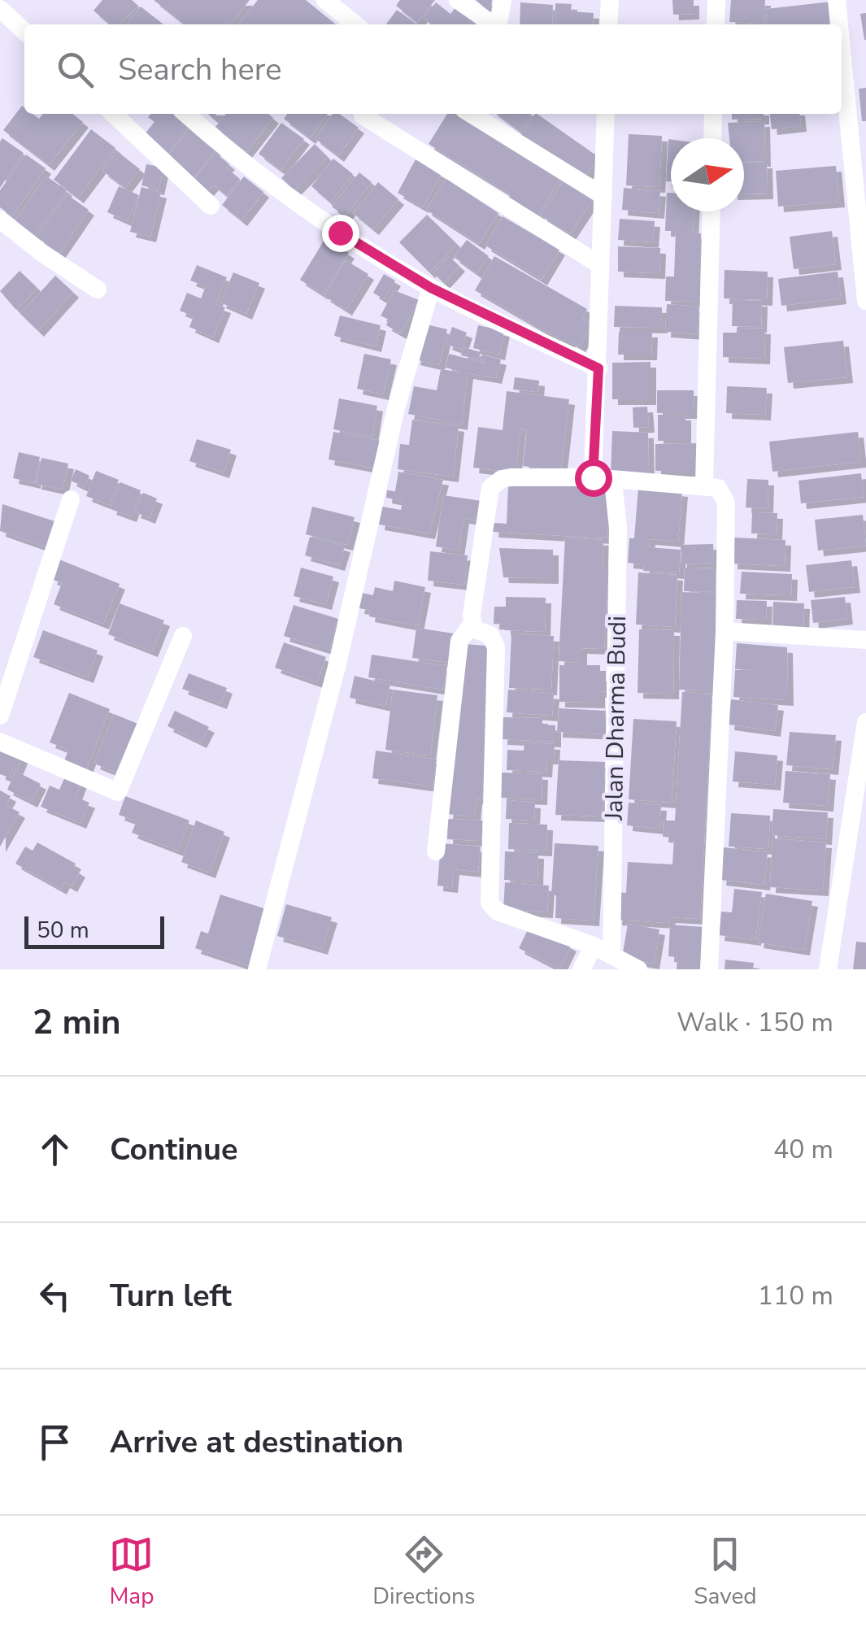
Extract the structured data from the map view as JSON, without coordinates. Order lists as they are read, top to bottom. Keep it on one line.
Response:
{"streets":{"street":["Jalan Dharma Budi"]},"scale_bar":"50 m","north":"right","page":{"search":"Search here","scale":"50 m","heading":["2 min","Walk · 150 m"],"list":[["Continue","40 m"],["Turn left","110 m"],"Arrive at destination"],"nav":["Map","Directions","Saved"]}}
